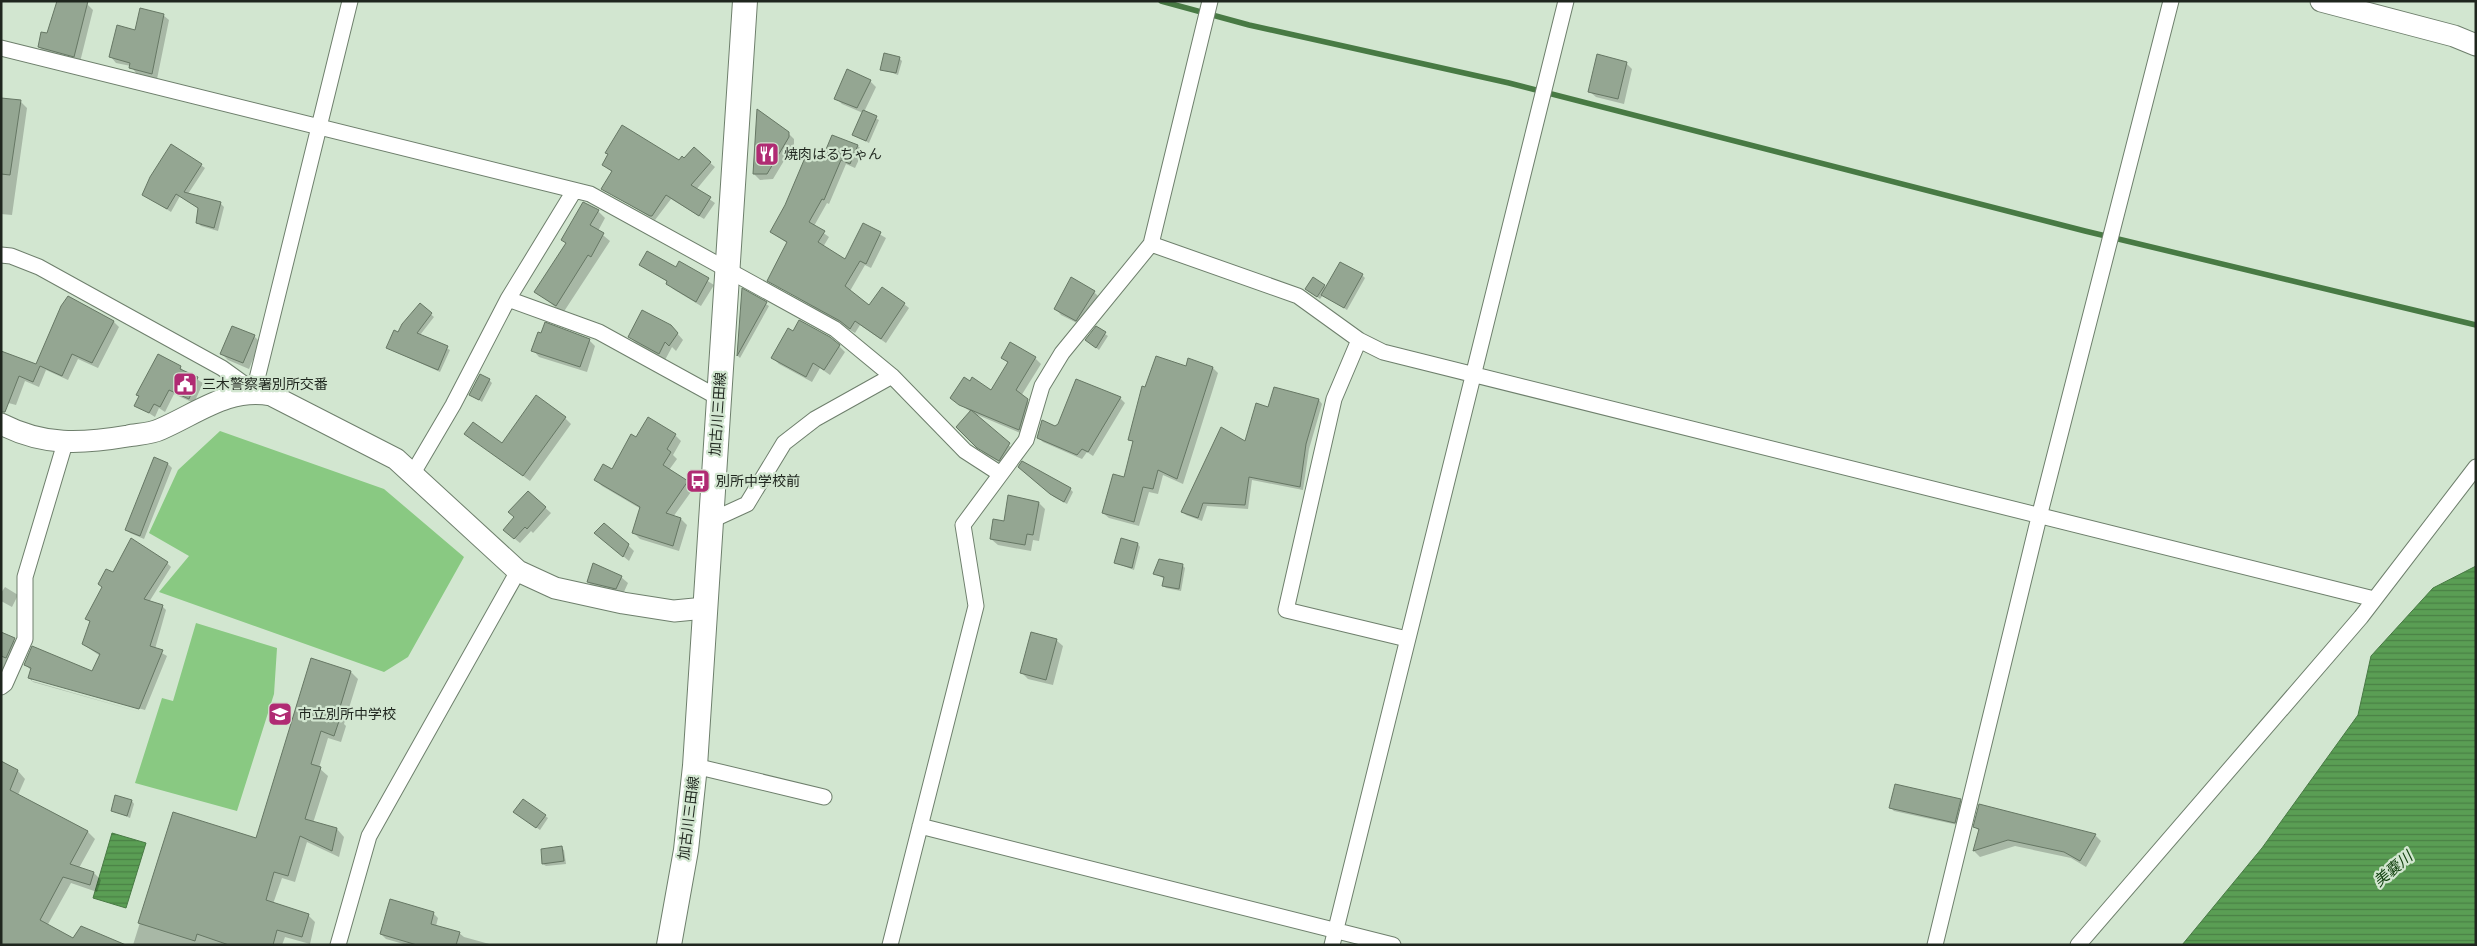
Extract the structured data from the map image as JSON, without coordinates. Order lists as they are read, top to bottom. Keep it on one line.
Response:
{"streets":{"main road":["加古川三田線"]},"water":["美嚢川"],"places":{"restaurant":["焼肉はるちゃん"],"public building":["三木警察署別所交番"],"bus stop":["別所中学校前"],"school or university":["市立別所中学校"]}}
